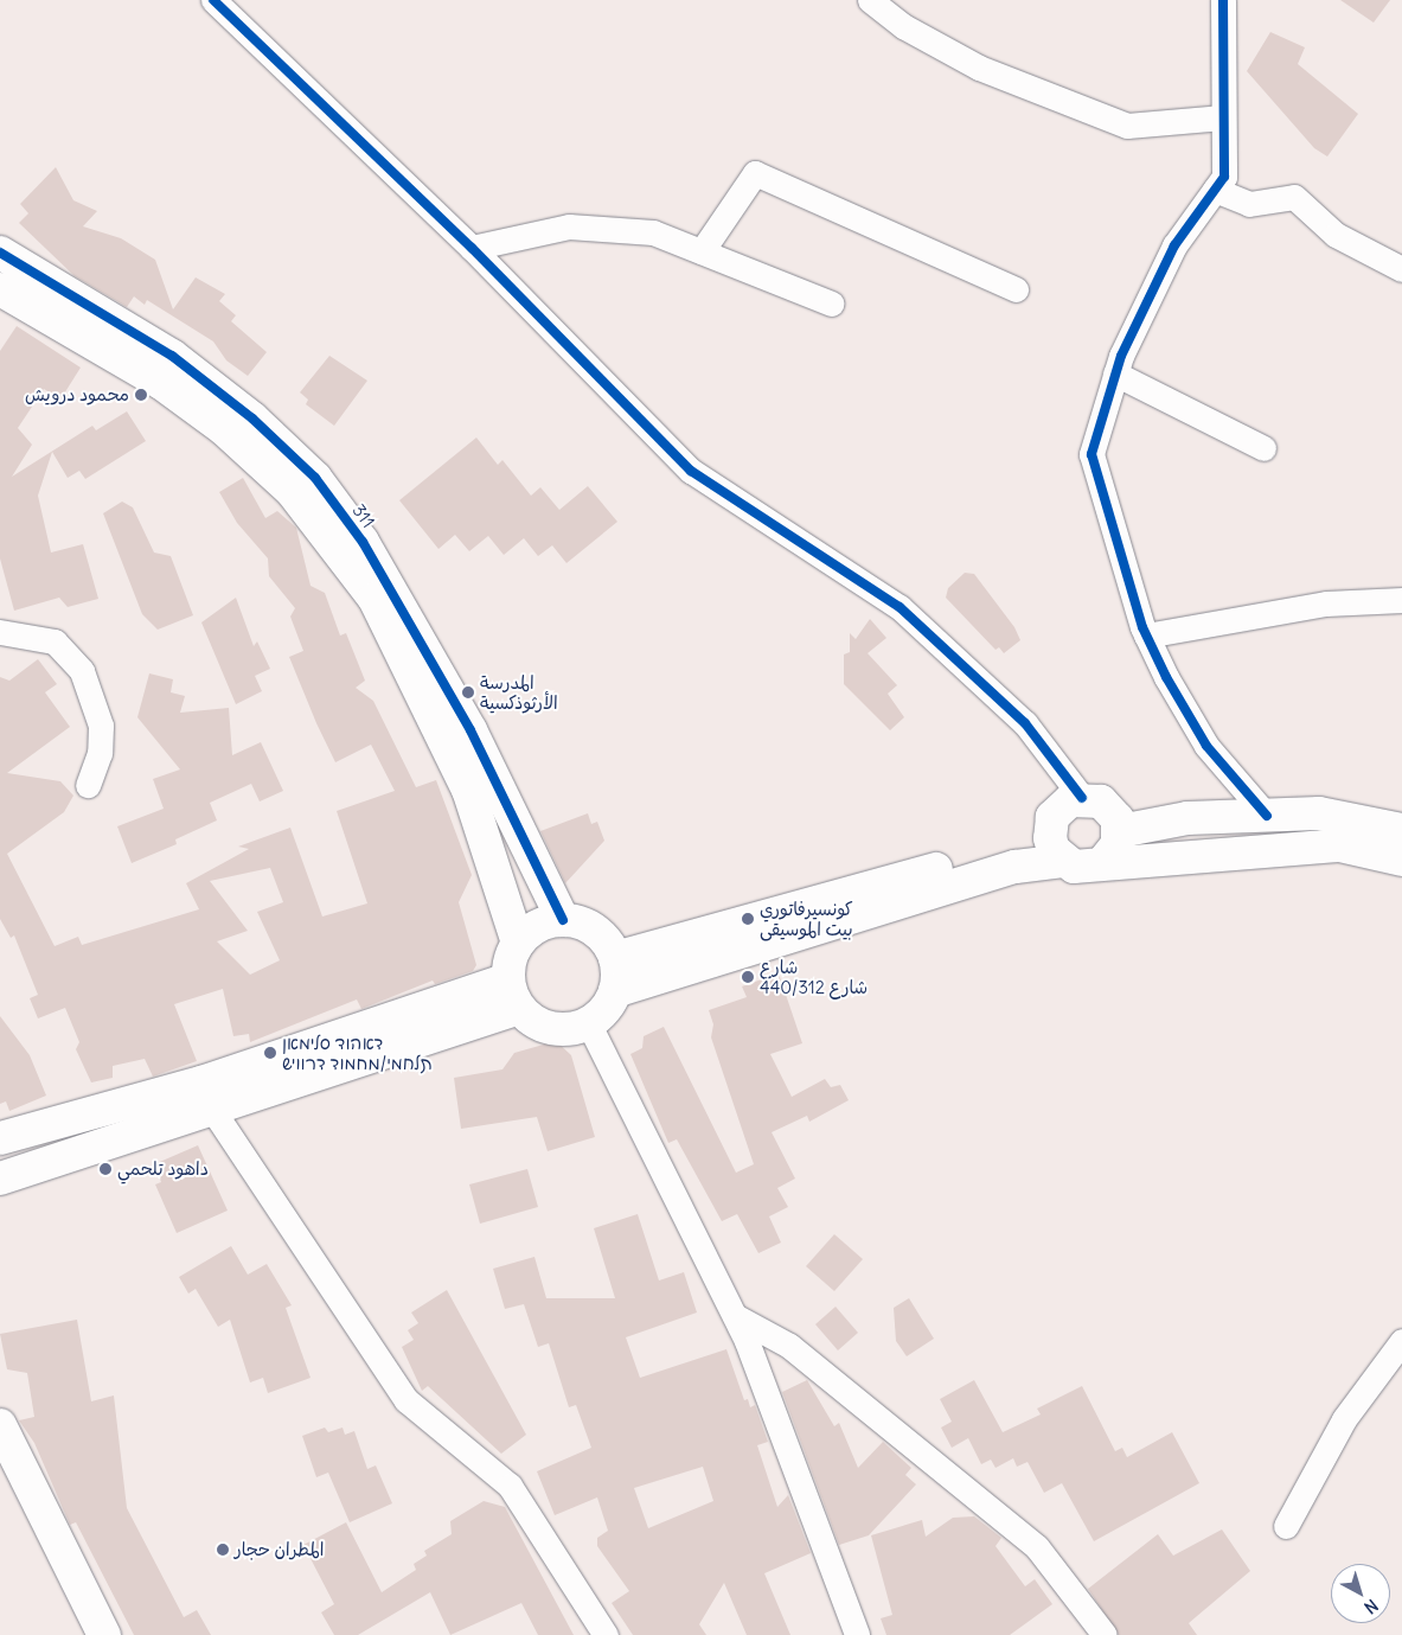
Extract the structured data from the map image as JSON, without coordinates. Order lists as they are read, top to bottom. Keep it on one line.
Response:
{"streets":{"street":["311"]},"places":["محمود درويش","المدرسة الأرثوذكسية","كونسيرفاتوري بيت الموسيقى","شارع 440/شارع 312","דאהוד סלימאן תלחמי/מחמוד דרוויש","داهود تلحمي","المطران حجار"],"north":"bottom right"}
